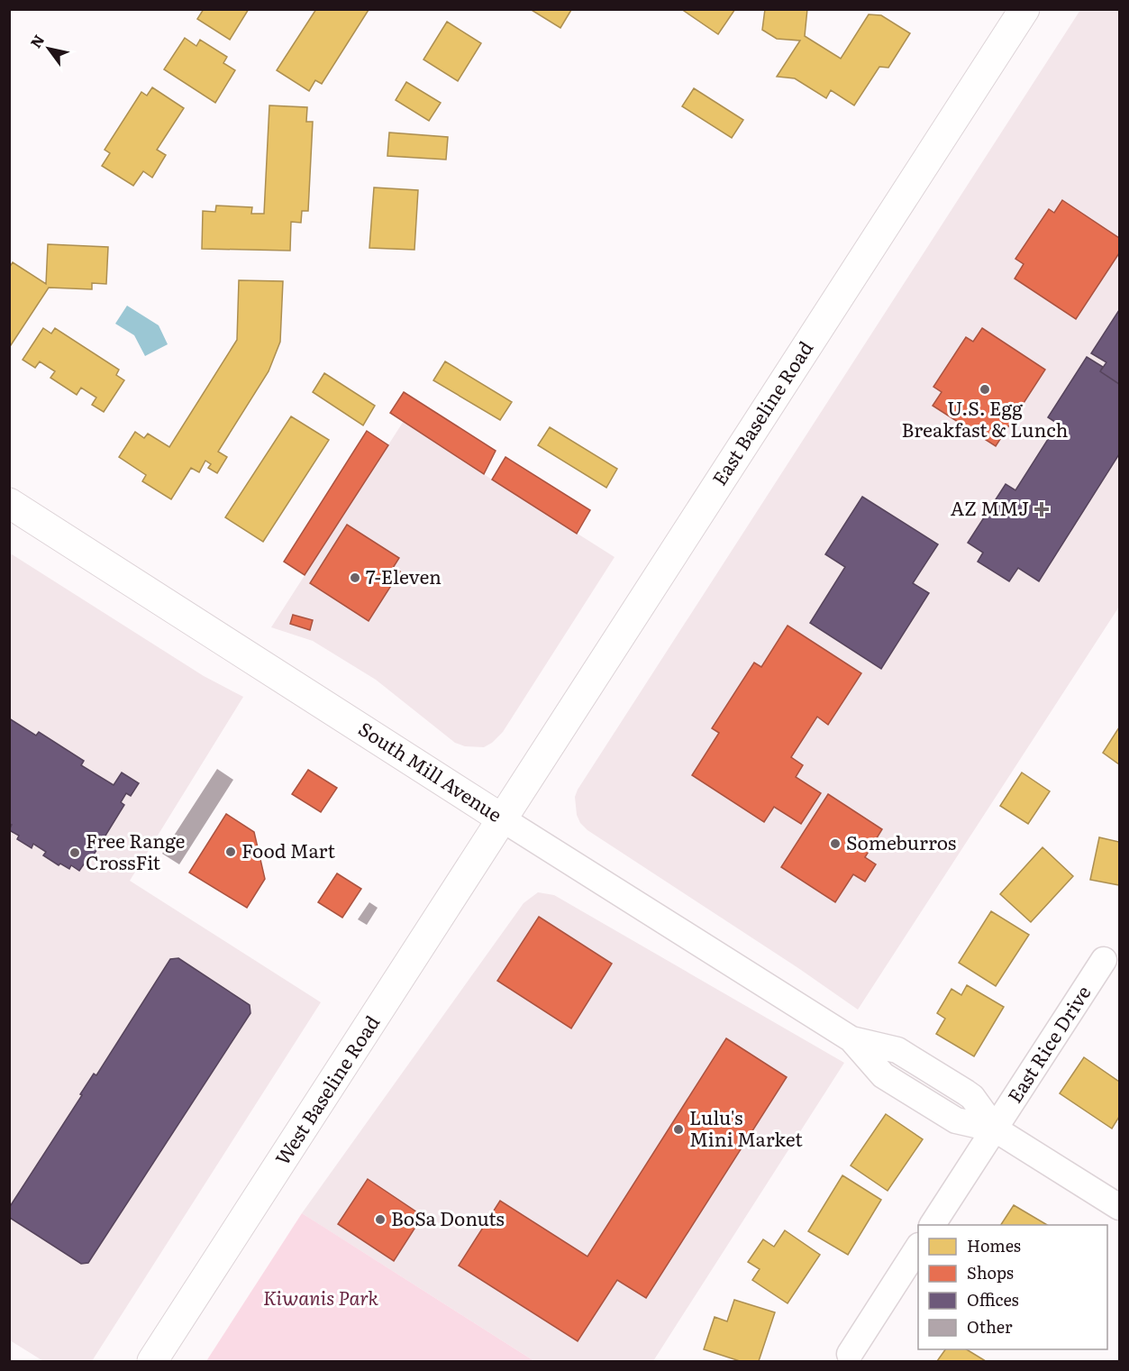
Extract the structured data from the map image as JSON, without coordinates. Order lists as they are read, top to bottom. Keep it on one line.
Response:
{"streets":{"main road":["East Baseline Road","South Mill Avenue","West Baseline Road"],"street":["East Rice Drive"]},"crossings":[["East Baseline Road","South Mill Avenue"],["East Baseline Road","West Baseline Road"],["South Mill Avenue","East Rice Drive"],["South Mill Avenue","West Baseline Road"]],"parks":["Kiwanis Park"],"places":{"other":["U.S. Egg Breakfast & Lunch","7-Eleven","Someburros","Food Mart","Free Range CrossFit","Lulu's Mini Market","BoSa Donuts"],"health":["AZ MMJ"]},"legend":["Homes","Shops","Offices","Other"],"north":"top left"}
